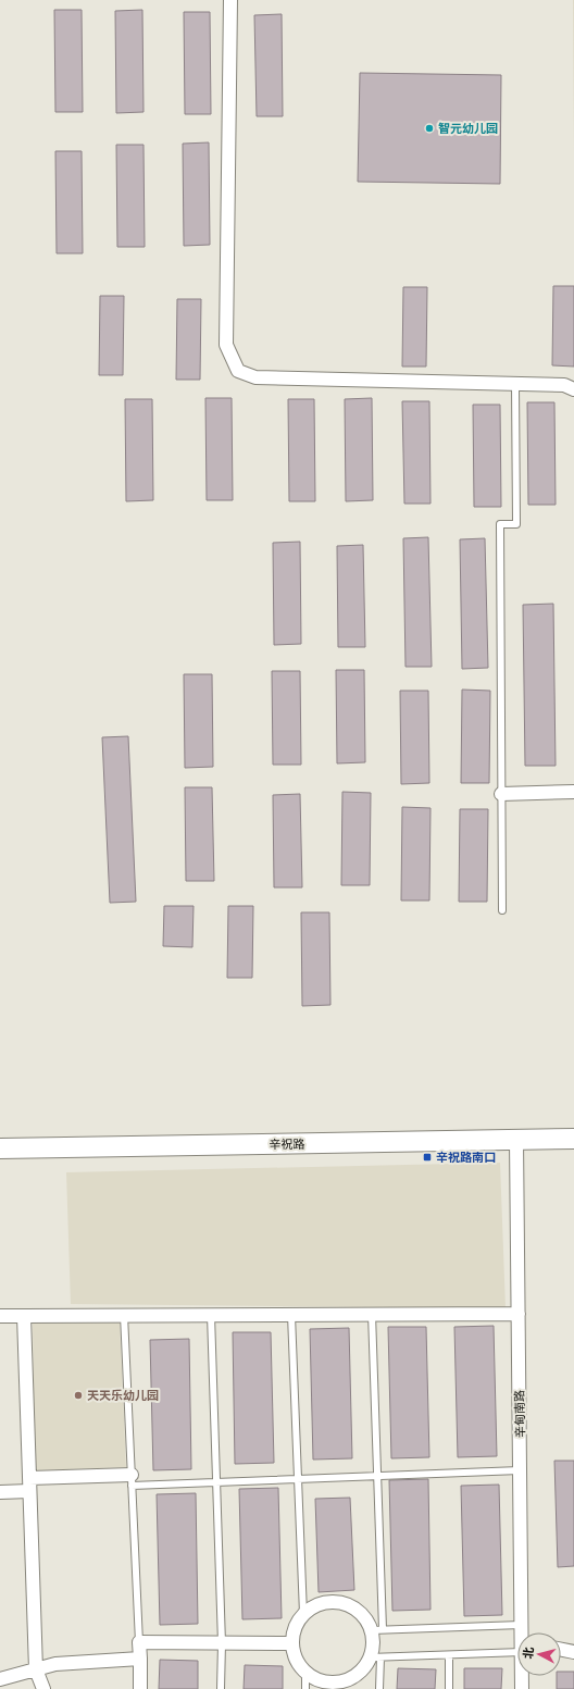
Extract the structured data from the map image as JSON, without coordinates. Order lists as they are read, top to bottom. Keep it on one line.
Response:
{"streets":{"main road":["辛祝路"],"street":["辛甸南路"]},"crossings":[["辛祝路","辛甸南路"]],"places":{"other":["智元幼儿园","天天乐幼儿园"],"transit":["辛祝路南口"]},"north":"left"}
